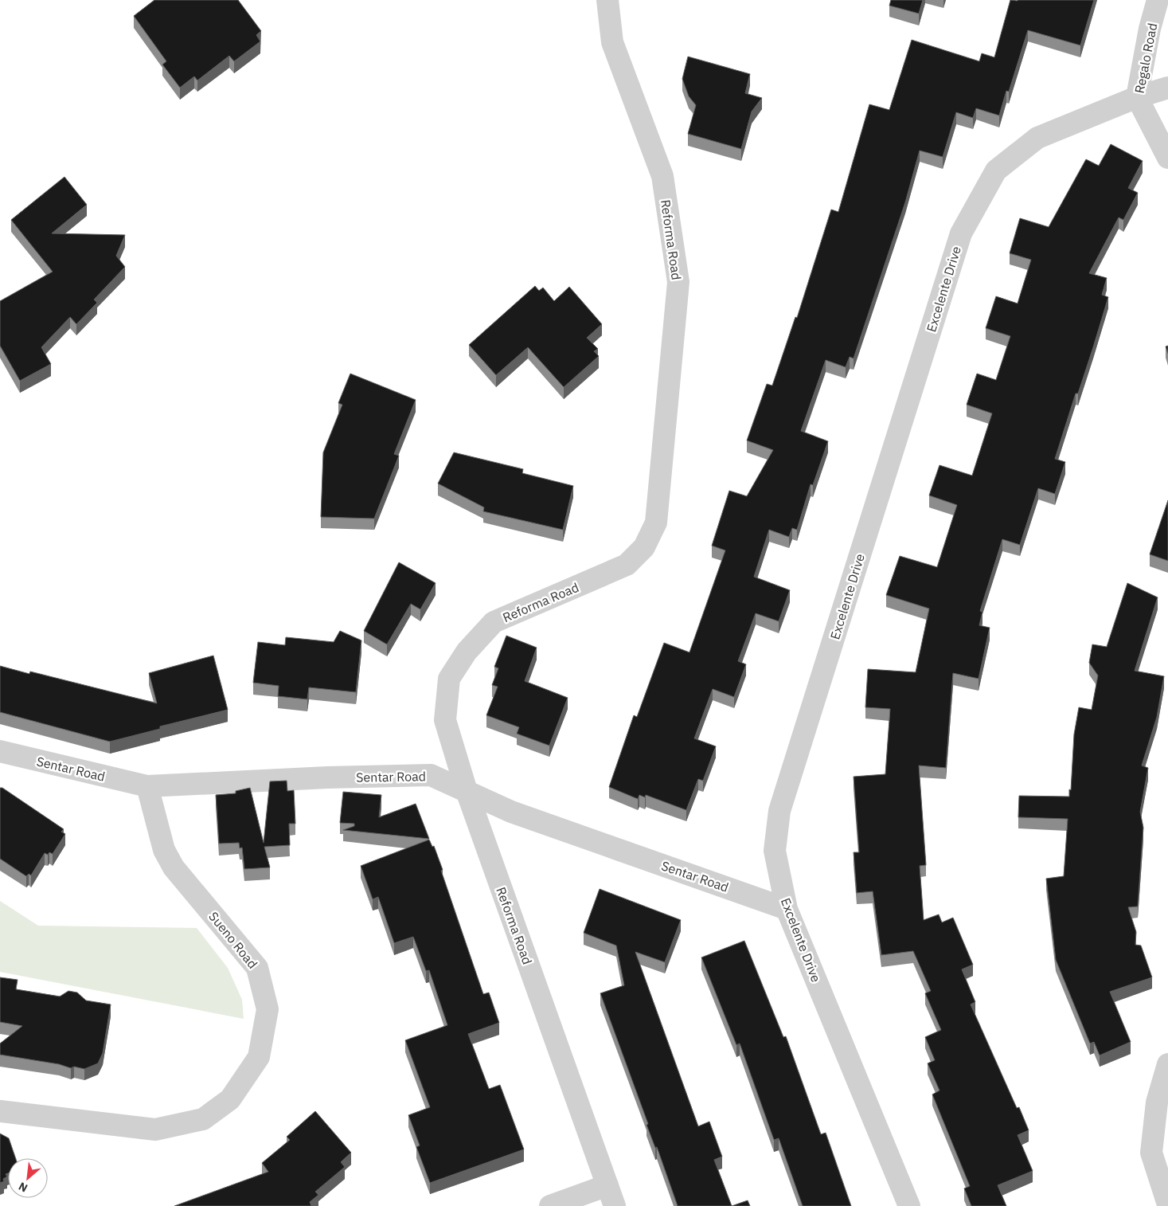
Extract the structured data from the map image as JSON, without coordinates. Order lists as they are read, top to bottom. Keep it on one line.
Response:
{"streets":{"street":["Regalo Road","Reforma Road","Excelente Drive","Sentar Road","Sueno Road"]},"crossings":[["Regalo Road","Excelente Drive"],["Reforma Road","Sentar Road"],["Excelente Drive","Sentar Road"],["Sentar Road","Sueno Road"]],"north":"bottom left"}
